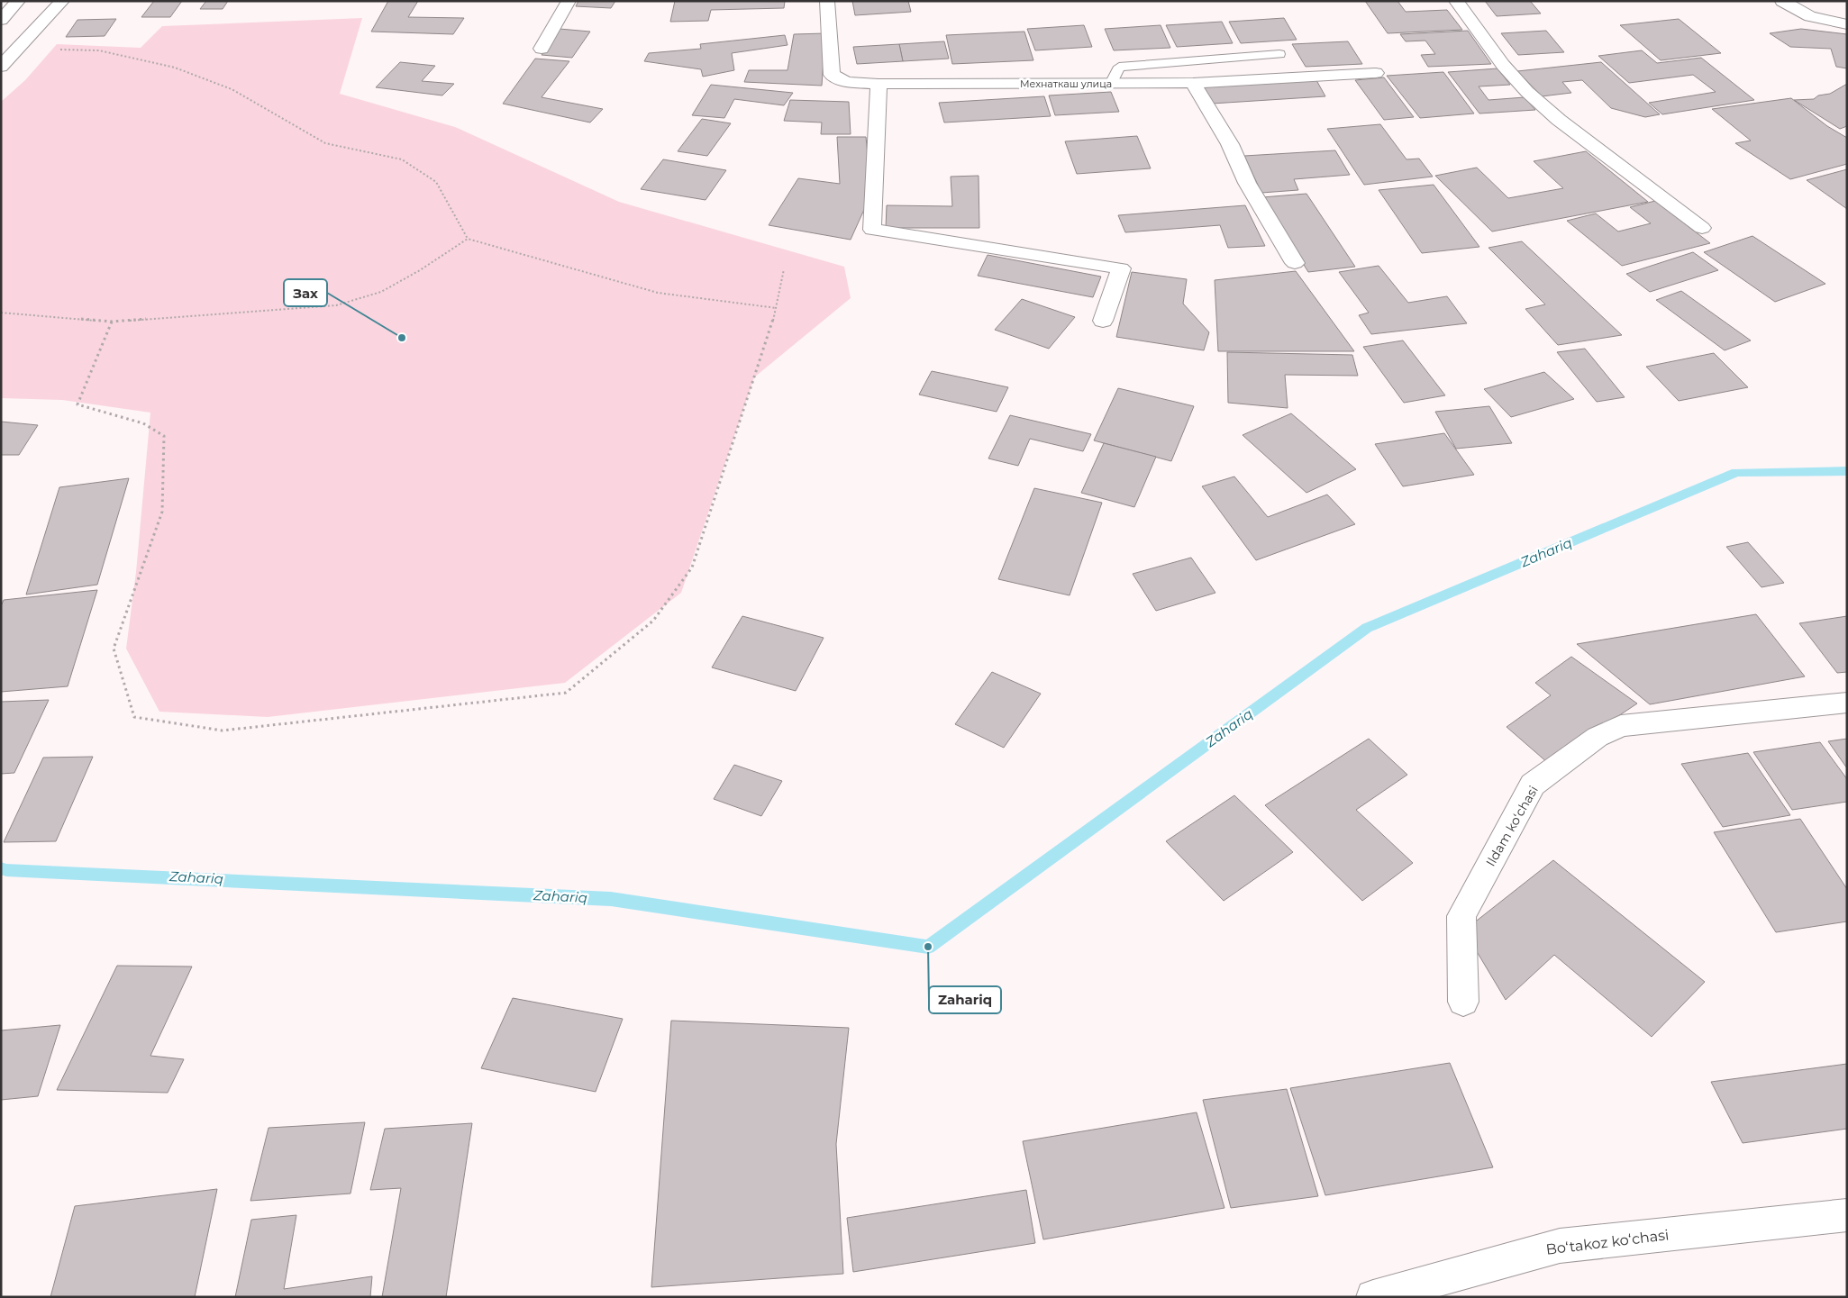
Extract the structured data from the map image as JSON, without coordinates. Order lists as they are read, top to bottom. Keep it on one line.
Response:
{"streets":{"street":["Мехнаткаш улица","Ildam koʻchasi","Boʻtakoz koʻchasi"]},"water":["Zahariq"],"places":["Зах","Zahariq"]}
